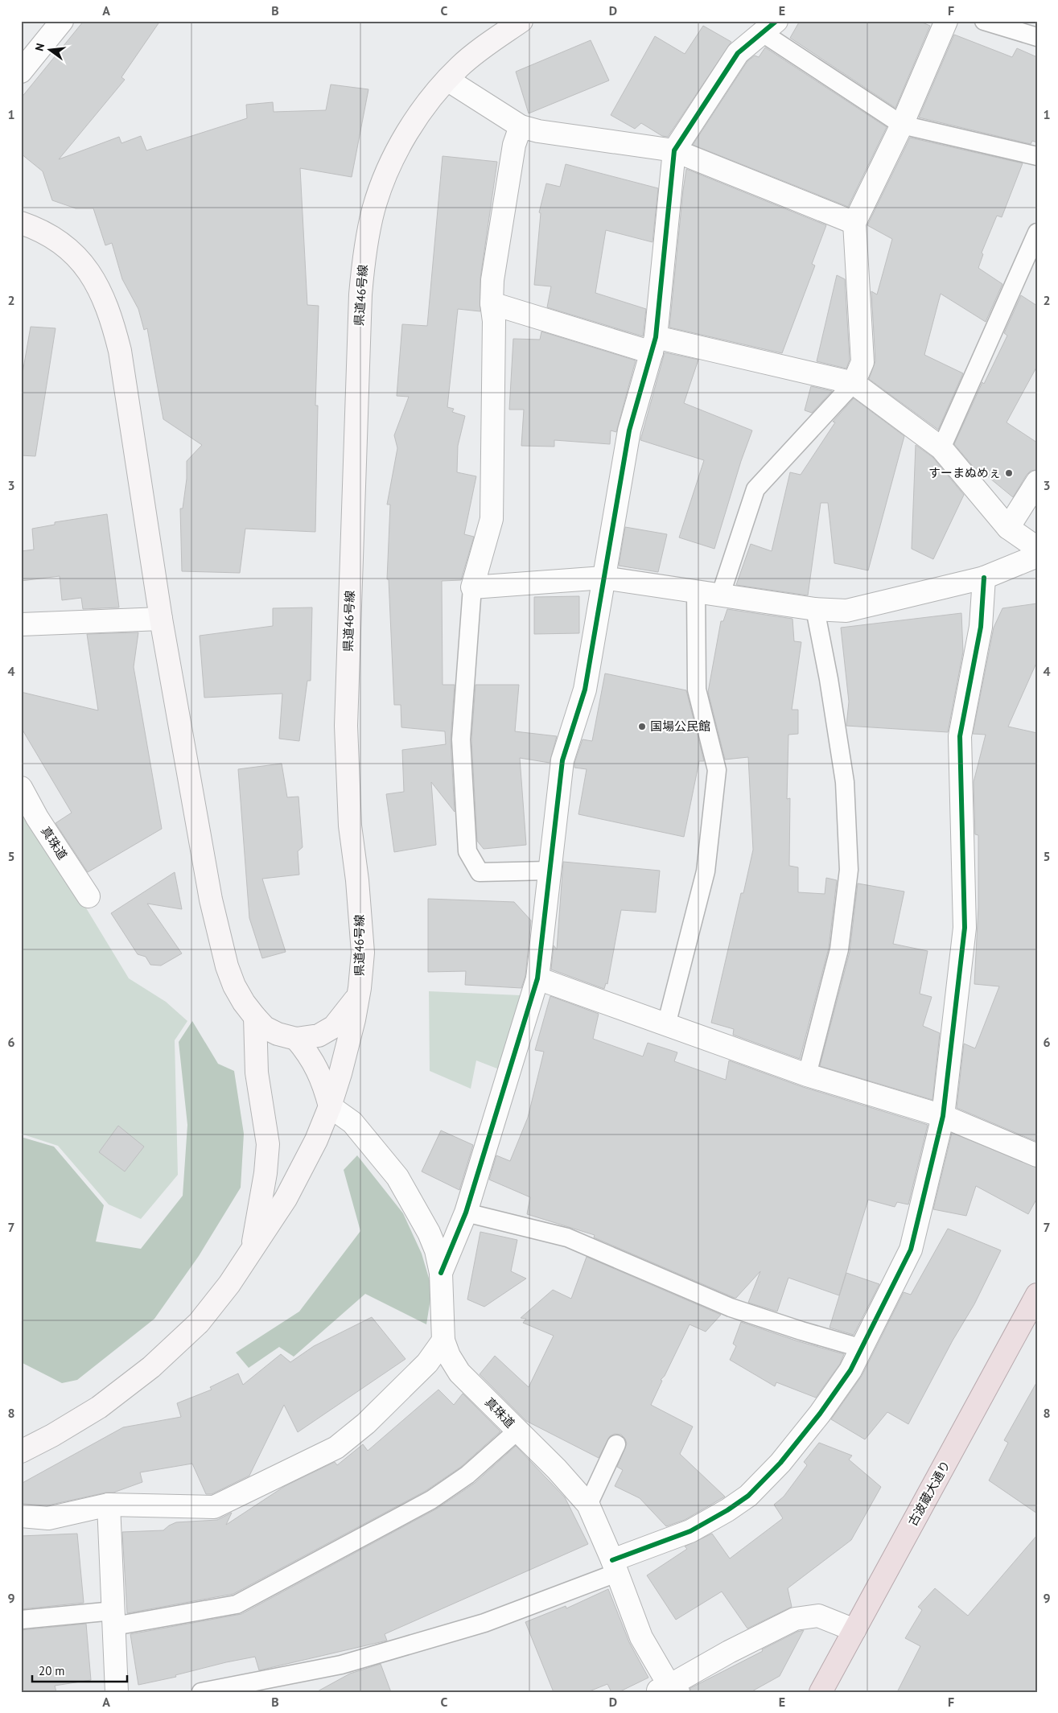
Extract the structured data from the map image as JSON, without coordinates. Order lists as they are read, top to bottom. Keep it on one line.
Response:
{"streets":{"highway":["古波蔵大通り"],"main road":["県道46号線"],"street":["真珠道"]},"crossings":[["県道46号線","真珠道"]],"places":["すーまぬめぇ","国場公民館"],"scale_bar":"20 m","north":"left","grid":{"columns":["A","B","C","D","E","F"],"rows":["1","2","3","4","5","6","7","8","9"]}}
